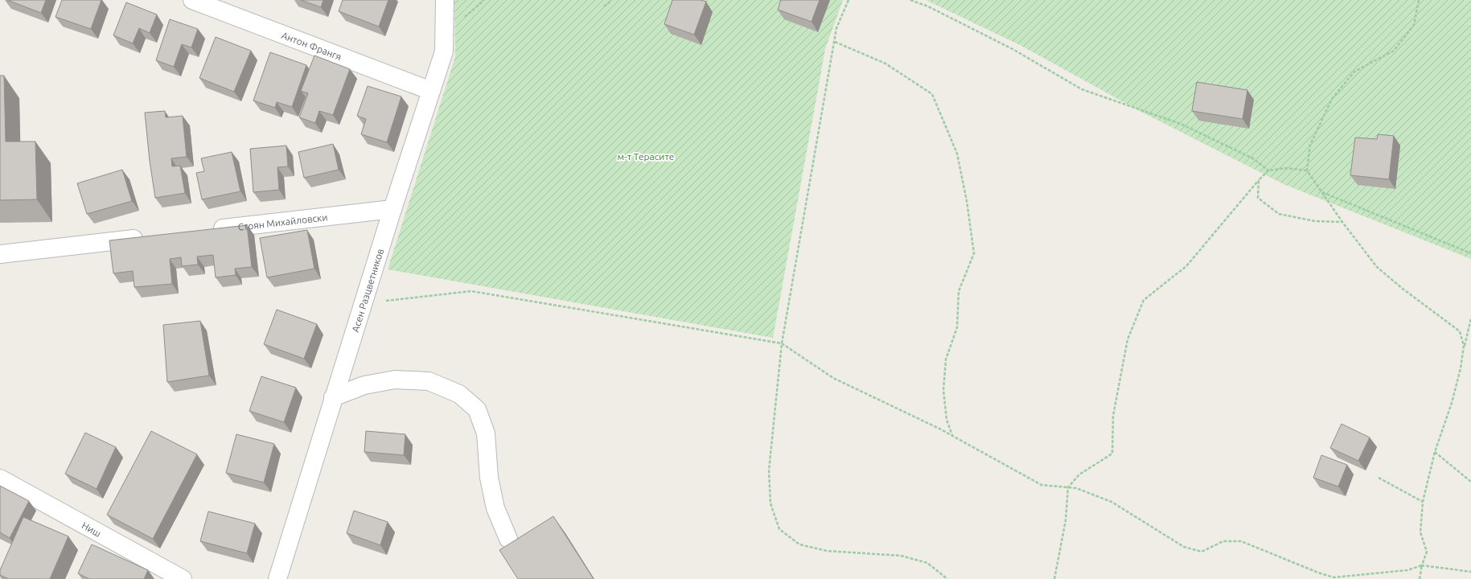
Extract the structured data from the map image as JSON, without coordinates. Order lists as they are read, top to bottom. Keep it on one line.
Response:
{"streets":{"street":["Антон Франгя","Стоян Михайловски","Асен Разцветников","Ниш"]},"crossings":[["Антон Франгя","Асен Разцветников"],["Стоян Михайловски","Асен Разцветников"]],"parks":["м-т Терасите"]}
